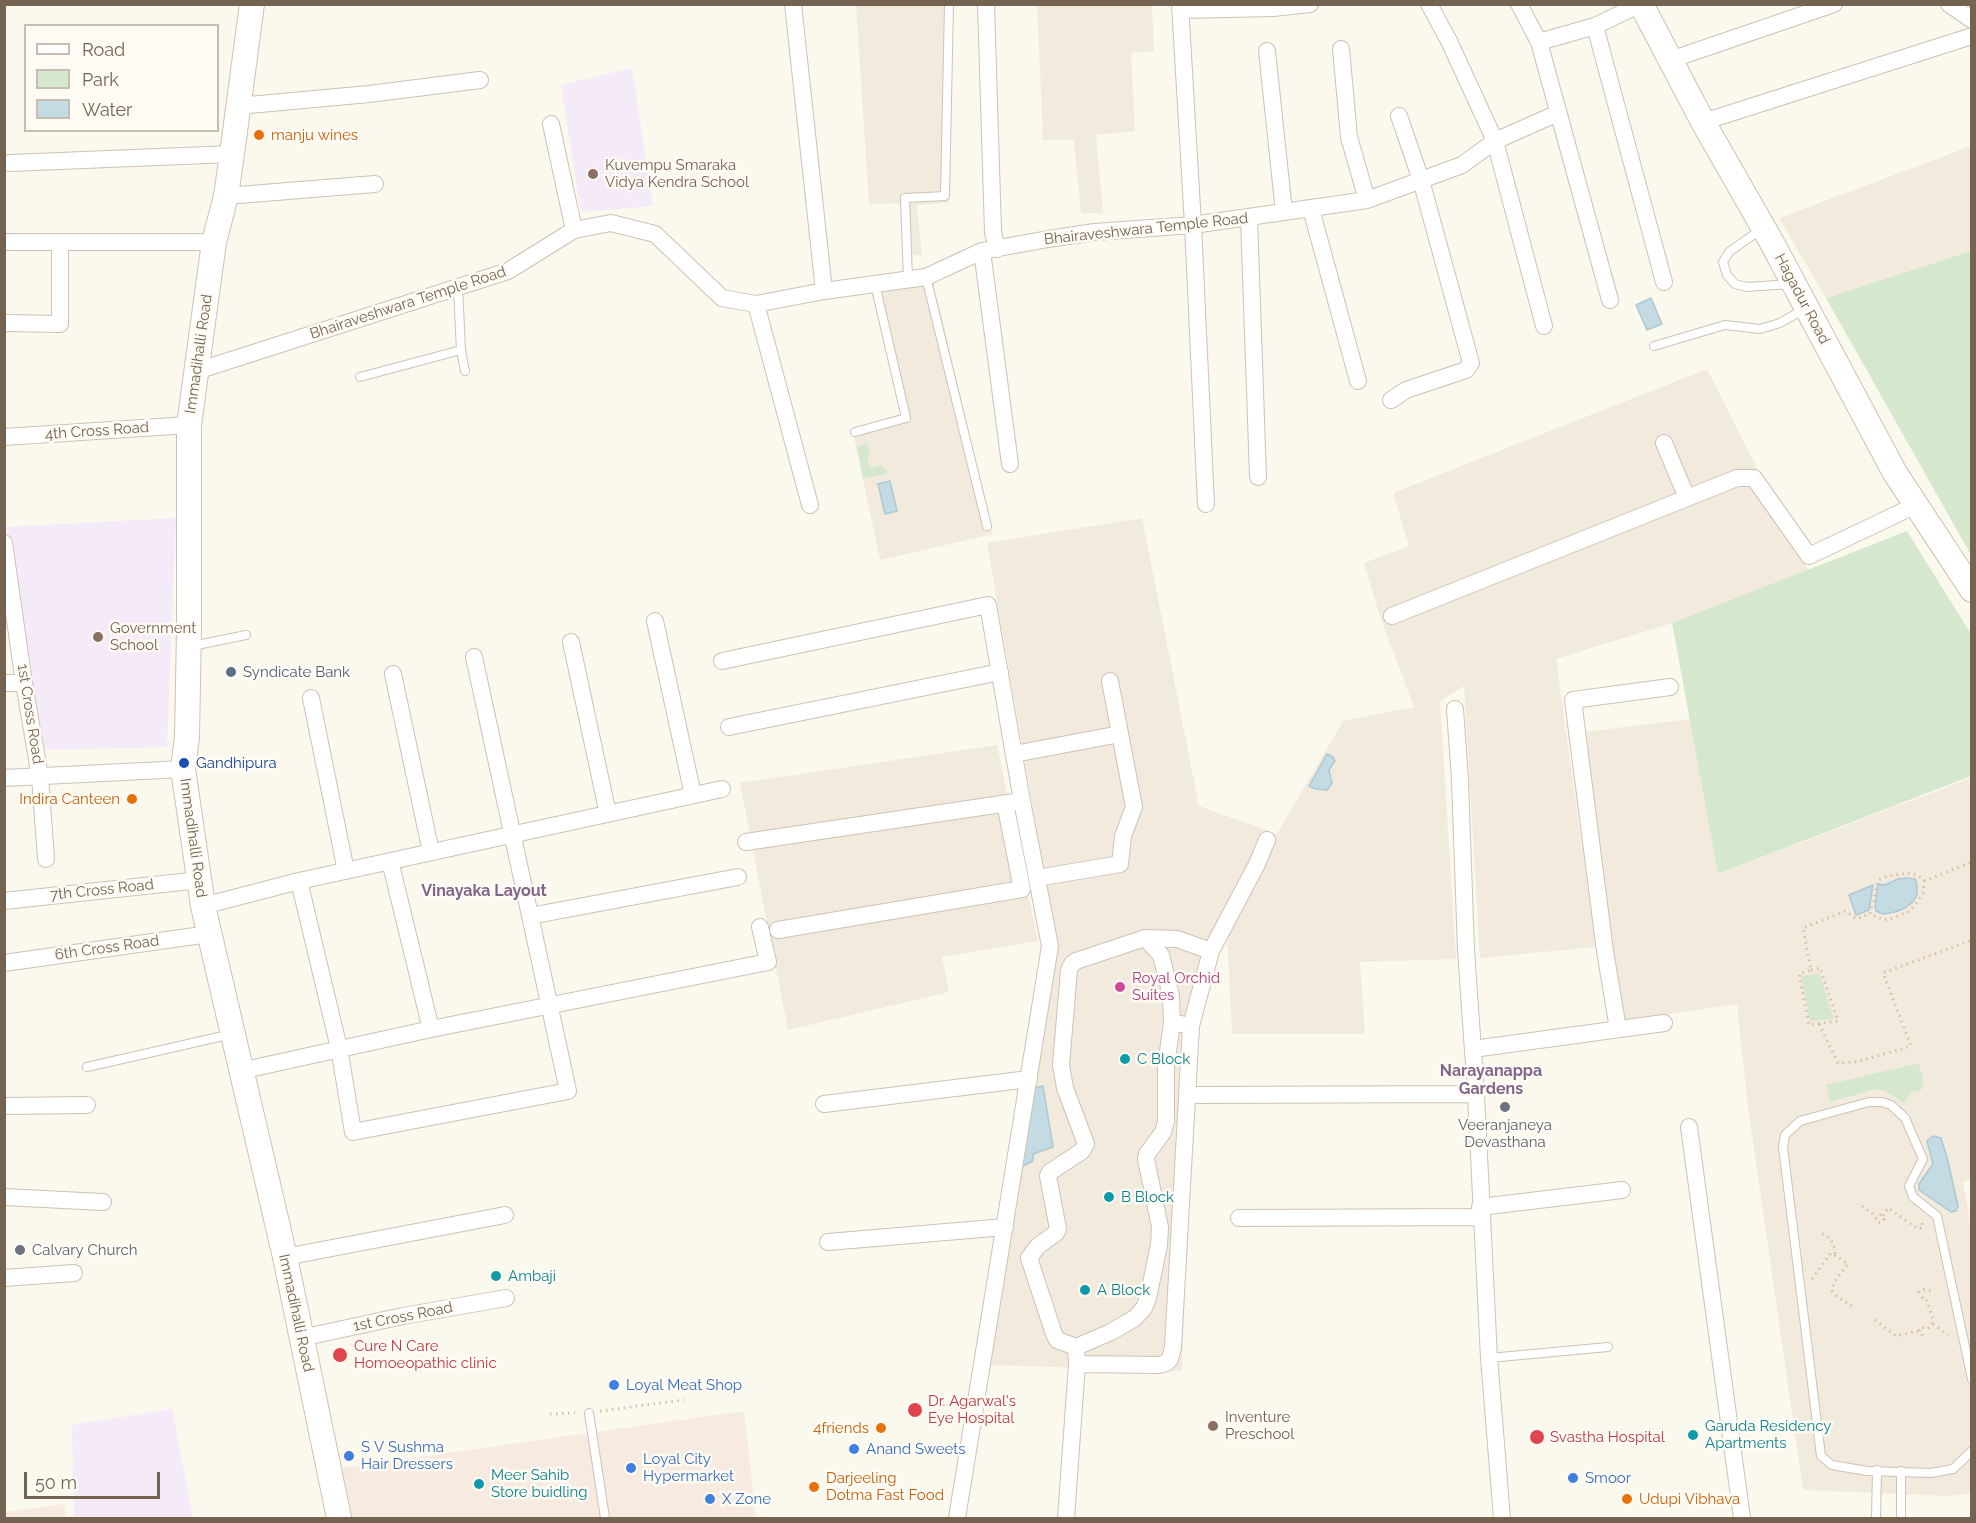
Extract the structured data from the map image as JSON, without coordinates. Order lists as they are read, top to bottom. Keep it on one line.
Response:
{"streets":{"street":["Bhairaveshwara Temple Road","Hagadur Road","Immadihalli Road","4th Cross Road","1st Cross Road","7th Cross Road","6th Cross Road"]},"crossings":[["Bhairaveshwara Temple Road","Immadihalli Road"],["Immadihalli Road","4th Cross Road"],["Immadihalli Road","1st Cross Road"],["Immadihalli Road","7th Cross Road"],["Immadihalli Road","6th Cross Road"]],"districts":["Vinayaka Layout","Narayanappa Gardens"],"places":["manju wines","Kuvempu Smaraka Vidya Kendra School","Government School","Syndicate Bank","Gandhipura","Indira Canteen","Royal Orchid Suites","C Block","Veeranjaneya Devasthana","B Block","Calvary Church","Ambaji","A Block","Cure N Care Homoeopathic clinic","Loyal Meat Shop","Dr. Agarwal's Eye Hospital","Inventure Preschool","4friends","Garuda Residency Apartments","Svastha Hospital","Anand Sweets","S V Sushma Hair Dressers","Loyal City Hypermarket","Smoor","Meer Sahib Store buidling","Darjeeling Dotma Fast Food","X Zone","Udupi Vibhava"],"legend":["Road","Park","Water"],"scale_bar":"50 m"}
